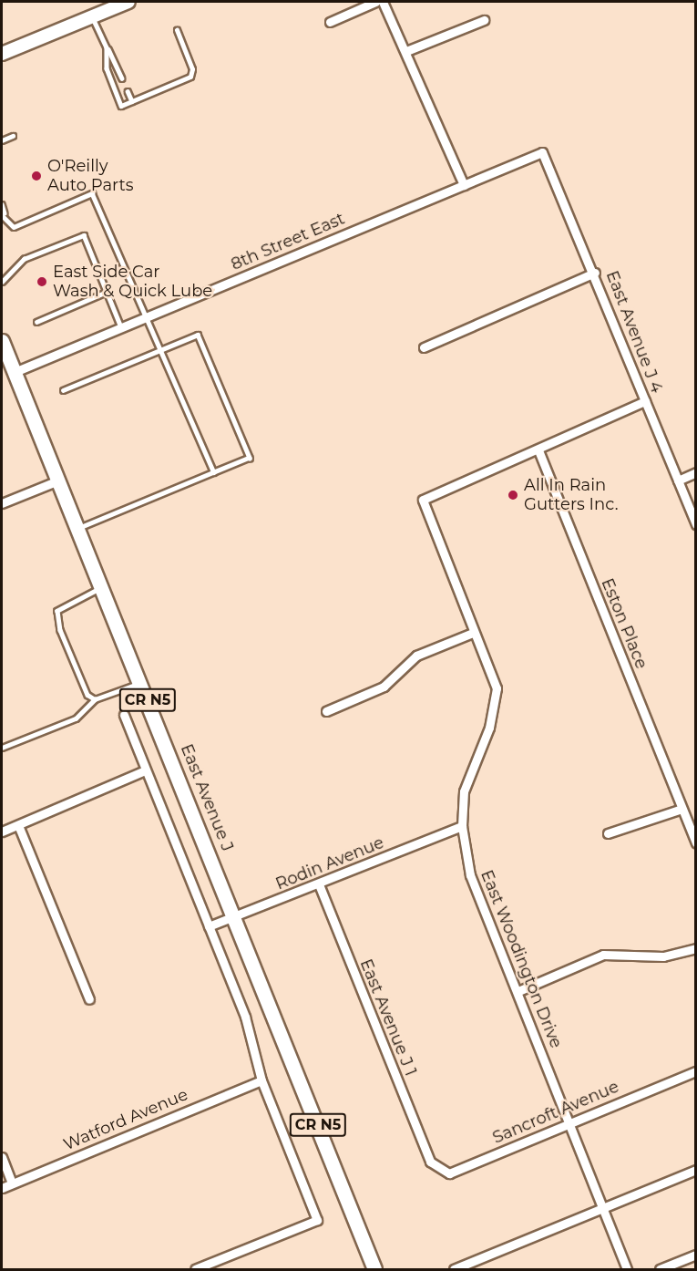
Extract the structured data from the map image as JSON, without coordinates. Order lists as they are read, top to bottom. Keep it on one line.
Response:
{"streets":{"main road":["CR N5","East Avenue J"],"street":["8th Street East","East Avenue J 4","Eston Place","Rodin Avenue","East Woodington Drive","East Avenue J 1","Sancroft Avenue","Watford Avenue"]},"crossings":[["8th Street East","East Avenue J 4"],["8th Street East","East Avenue J"],["Eston Place","East Woodington Drive"],["East Avenue J","Rodin Avenue"],["Rodin Avenue","East Woodington Drive"],["Rodin Avenue","East Avenue J 1"],["East Woodington Drive","Sancroft Avenue"],["East Avenue J 1","Sancroft Avenue"]],"places":["O'Reilly Auto Parts","East Side Car Wash & Quick Lube","All In Rain Gutters Inc."]}
